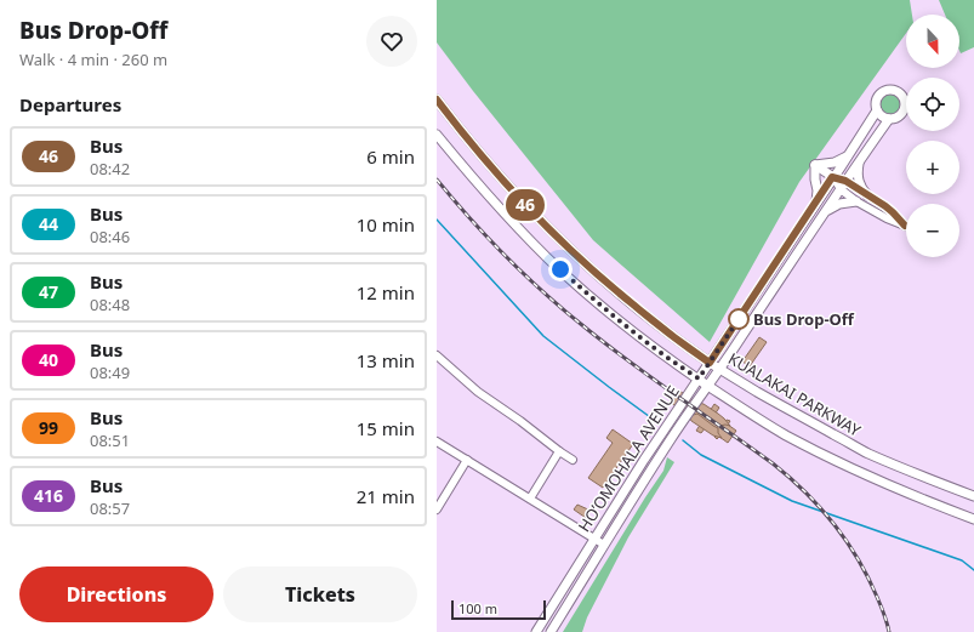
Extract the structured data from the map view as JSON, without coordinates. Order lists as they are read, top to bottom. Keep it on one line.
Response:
{"streets":{"main road":["KUALAKAI PARKWAY","HO’OMOHALA AVENUE"]},"crossings":[["KUALAKAI PARKWAY","HO’OMOHALA AVENUE"]],"places":["Bus Drop-Off"],"lines":["bus line 46"],"scale_bar":"100 m","north":"bottom","page":{"heading":[["Bus Drop-Off","Walk · 4 min · 260 m"],"Departures"],"on_map":"46","map_buttons":["+","−"],"list":[{"mark":"46","name":"Bus","note":"08:42","value":"6 min"},{"mark":"44","name":"Bus","note":"08:46","value":"10 min"},{"mark":"47","name":"Bus","note":"08:48","value":"12 min"},{"mark":"40","name":"Bus","note":"08:49","value":"13 min"},{"mark":"99","name":"Bus","note":"08:51","value":"15 min"},{"mark":"416","name":"Bus","note":"08:57","value":"21 min"}],"buttons":["Directions","Tickets"],"scale":"100 m"}}
